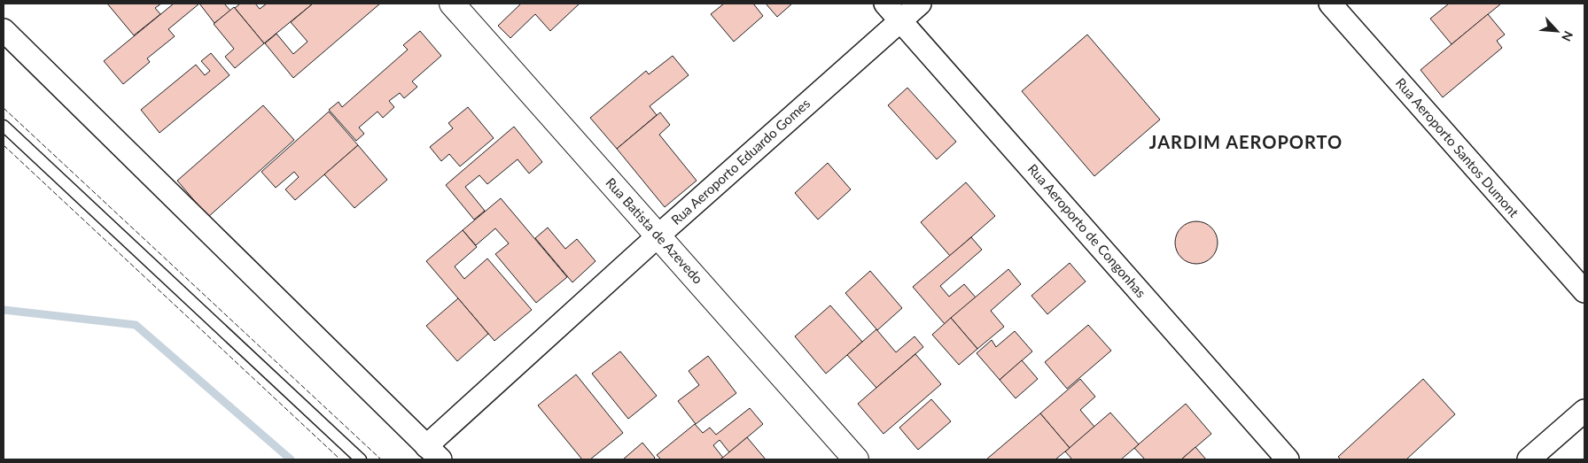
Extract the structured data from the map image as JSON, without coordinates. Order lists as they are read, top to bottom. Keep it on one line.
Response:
{"streets":{"street":["Rua Aeroporto Santos Dumont","Rua Aeroporto Eduardo Gomes","Rua Batista de Azevedo","Rua Aeroporto de Congonhas"]},"crossings":[["Rua Aeroporto Eduardo Gomes","Rua Batista de Azevedo"],["Rua Aeroporto Eduardo Gomes","Rua Aeroporto de Congonhas"]],"districts":["JARDIM AEROPORTO"],"north":"bottom right"}
